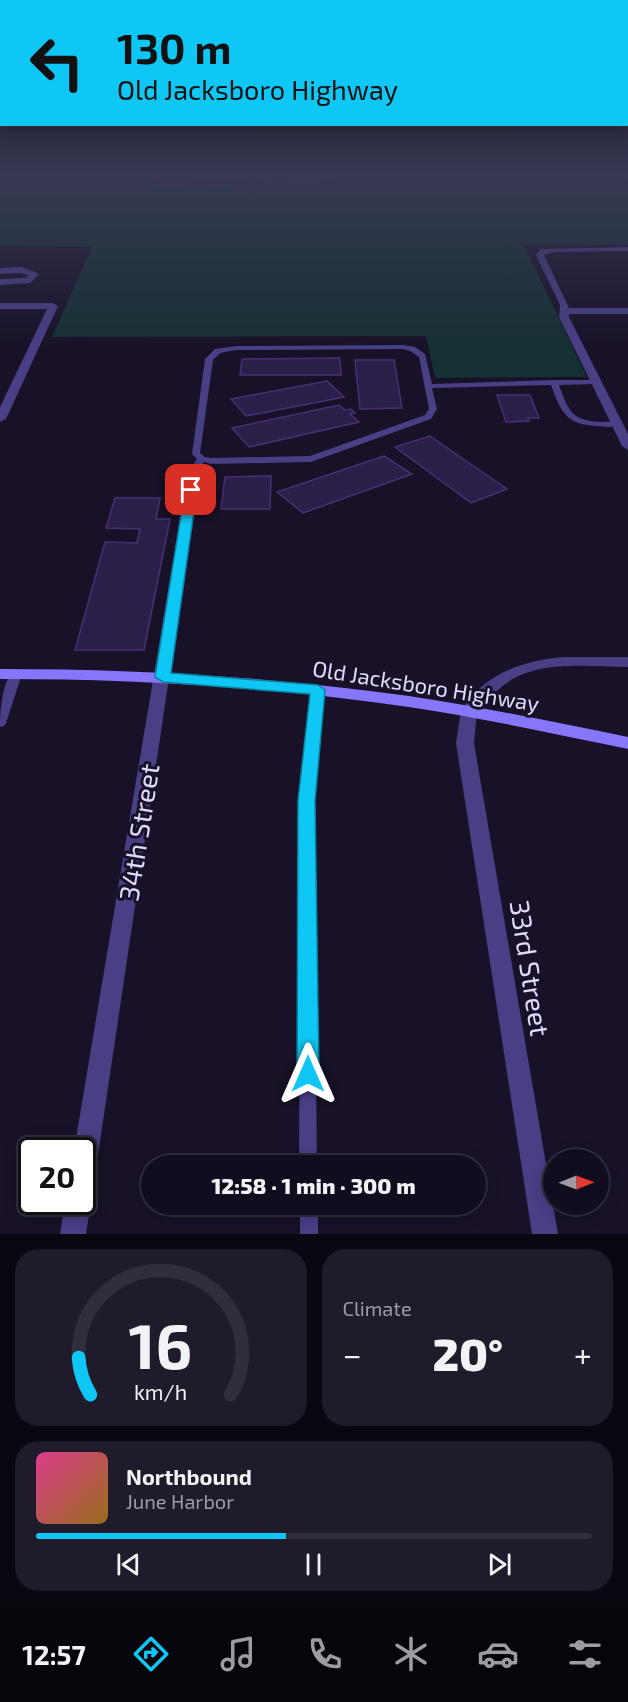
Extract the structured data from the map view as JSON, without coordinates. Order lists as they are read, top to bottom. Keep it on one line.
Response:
{"streets":{"main road":["Old Jacksboro Highway"],"street":["34th Street","33rd Street"]},"crossings":[["Old Jacksboro Highway","34th Street"],["Old Jacksboro Highway","33rd Street"]],"north":"right","page":{"turn":["130 m","Old Jacksboro Highway"],"limit":"20","trip":"12:58 · 1 min · 300 m","tile":"Climate","heat":["−","20°","+"],"song":["Northbound","June Harbor"],"tabs":"12:57","gauge":["16","km/h"]}}
